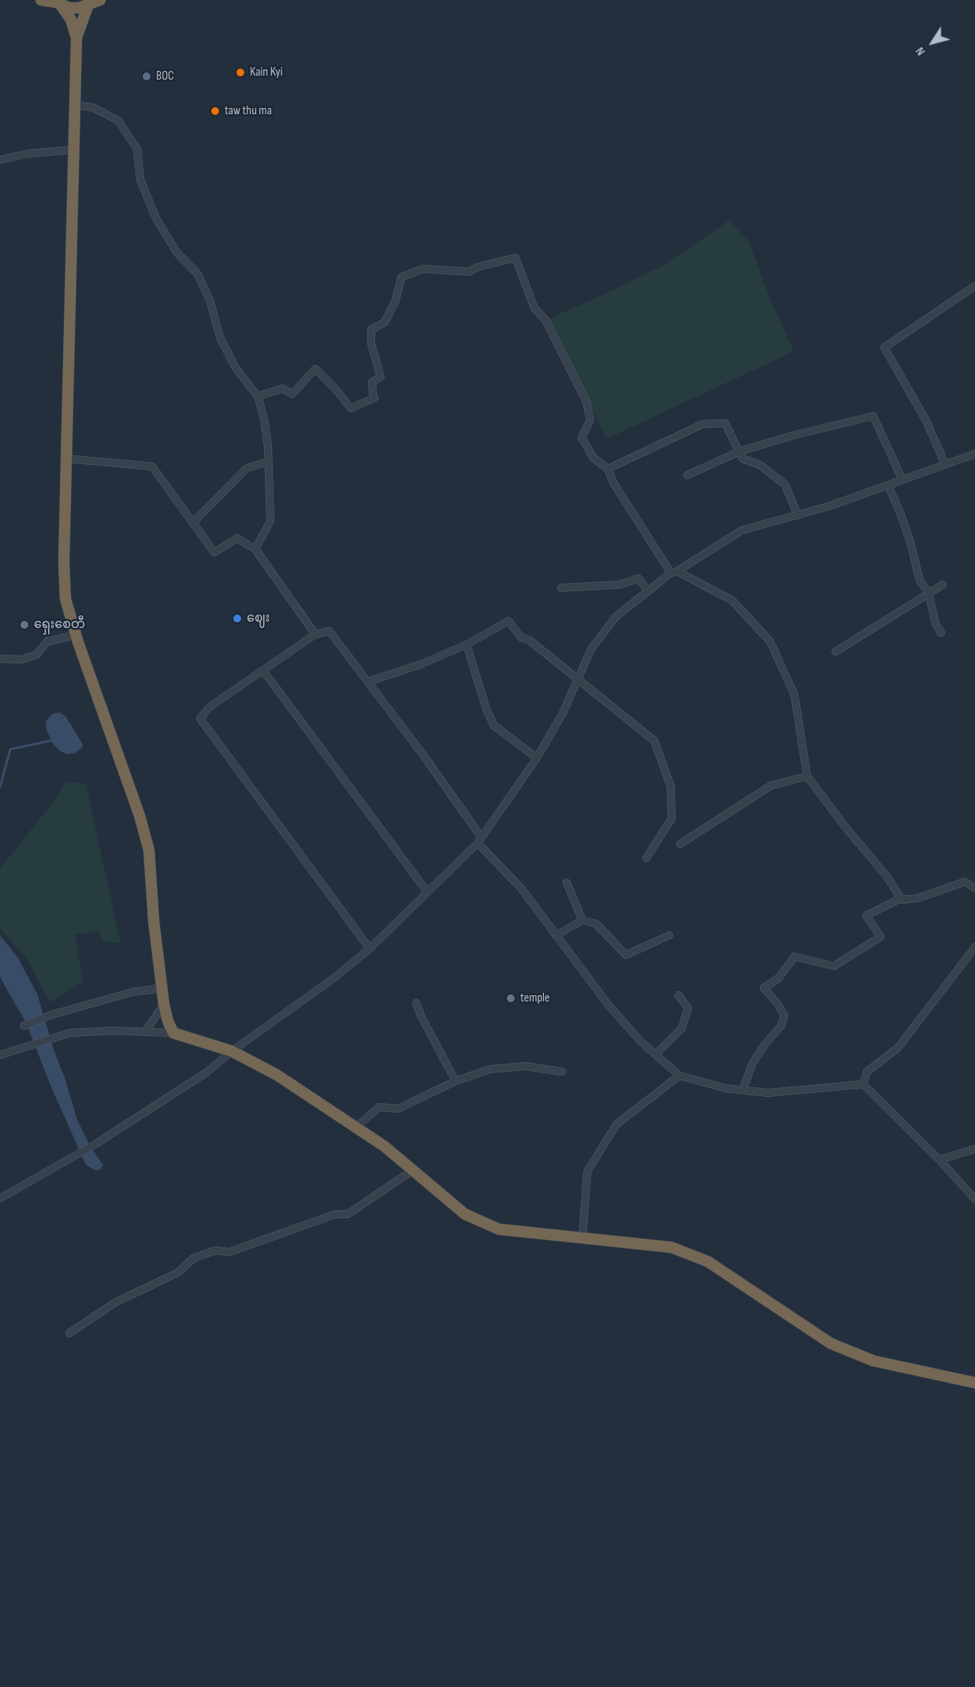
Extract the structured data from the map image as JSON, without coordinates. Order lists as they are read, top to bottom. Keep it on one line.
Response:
{"places":["Kain Kyi","BOC","taw thu ma","ဈေး","ရှေးစေတီ","temple"],"north":"bottom left"}
